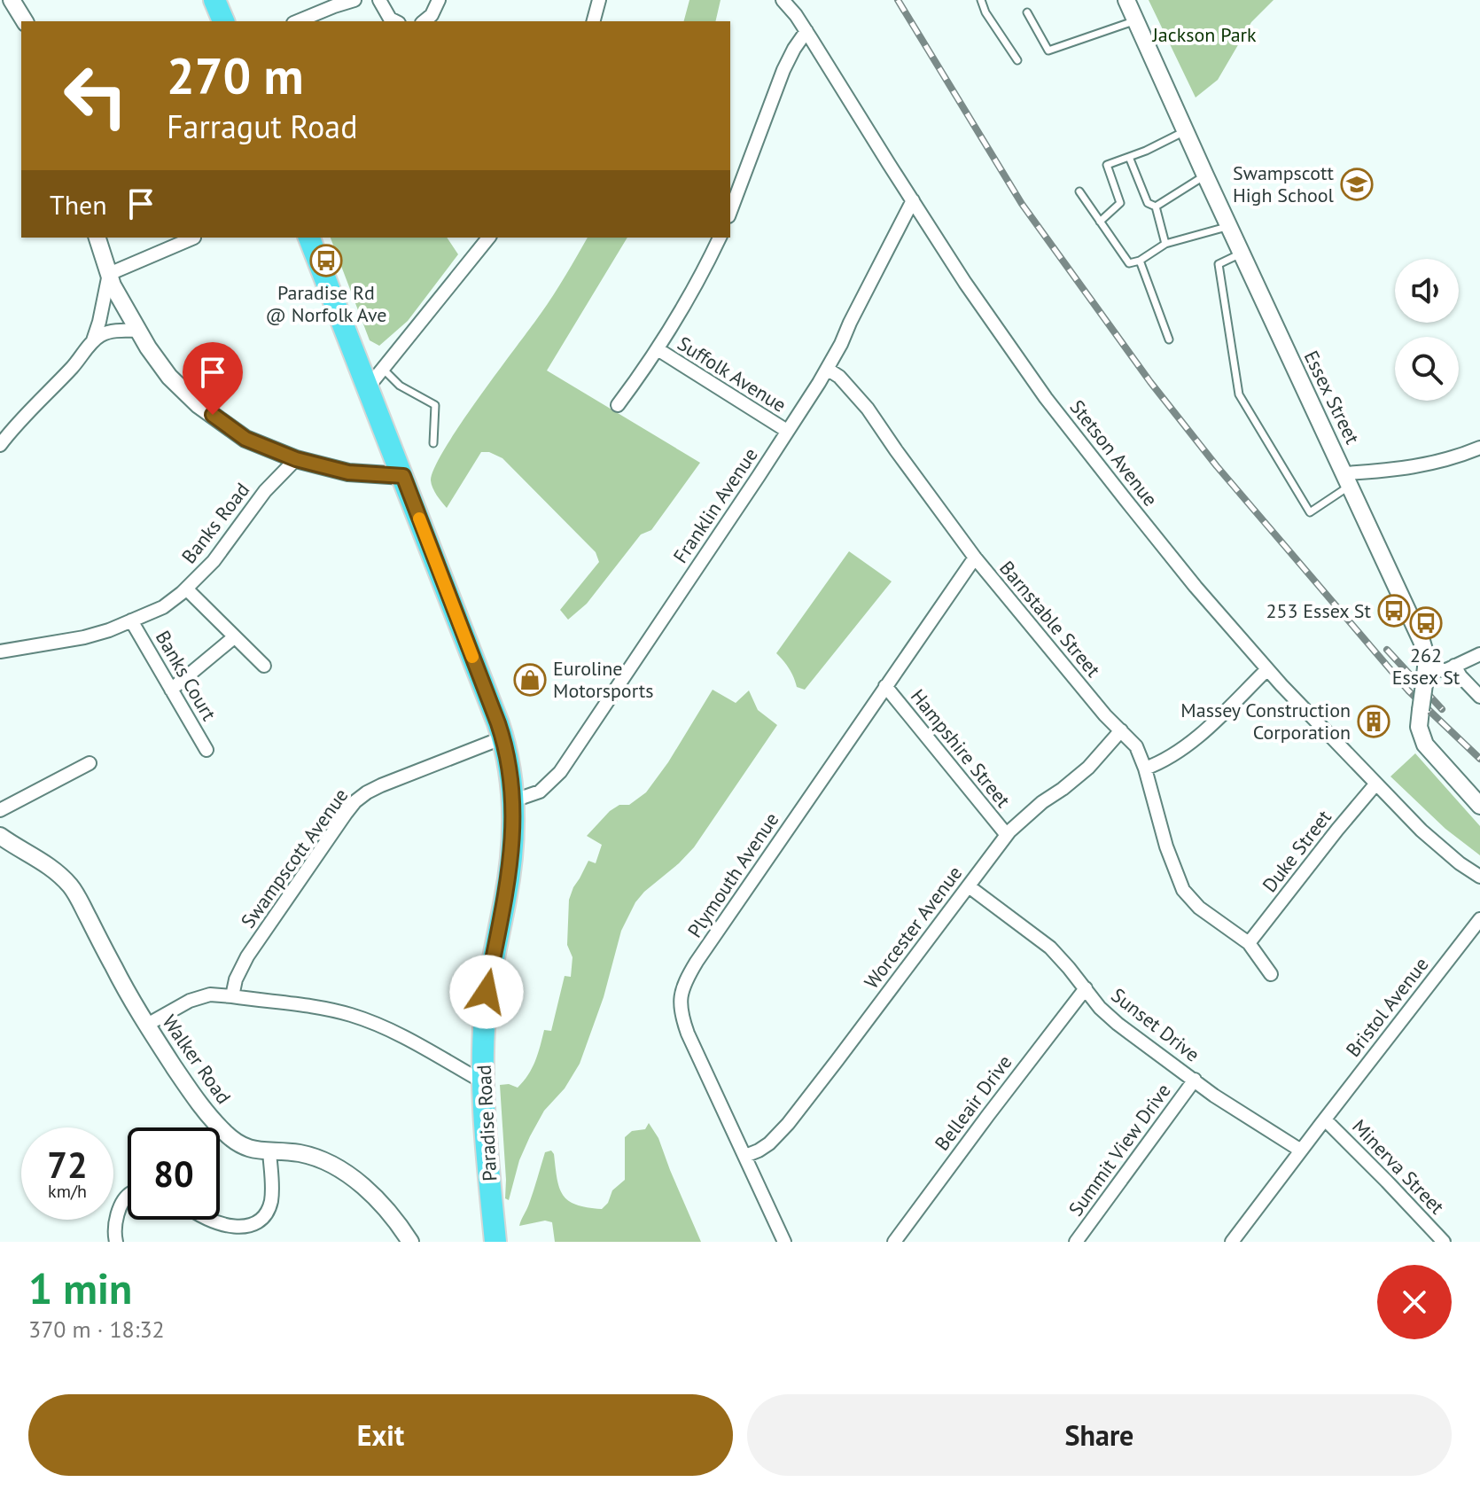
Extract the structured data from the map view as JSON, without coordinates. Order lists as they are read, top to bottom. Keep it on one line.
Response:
{"streets":{"highway":["Paradise Road"],"street":["Suffolk Avenue","Essex Street","Stetson Avenue","Franklin Avenue","Banks Road","Barnstable Street","Banks Court","Hampshire Street","Duke Street","Swampscott Avenue","Plymouth Avenue","Worcester Avenue","Bristol Avenue","Sunset Drive","Walker Road","Belleair Drive","Summit View Drive","Minerva Street"]},"crossings":[["Suffolk Avenue","Franklin Avenue"],["Stetson Avenue","Franklin Avenue"],["Stetson Avenue","Duke Street"],["Franklin Avenue","Barnstable Street"],["Franklin Avenue","Paradise Road"],["Banks Road","Banks Court"],["Barnstable Street","Duke Street"],["Barnstable Street","Plymouth Avenue"],["Barnstable Street","Worcester Avenue"],["Hampshire Street","Plymouth Avenue"],["Hampshire Street","Worcester Avenue"],["Swampscott Avenue","Paradise Road"],["Plymouth Avenue","Worcester Avenue"],["Worcester Avenue","Sunset Drive"],["Bristol Avenue","Sunset Drive"],["Bristol Avenue","Minerva Street"],["Sunset Drive","Belleair Drive"],["Sunset Drive","Summit View Drive"]],"parks":["Jackson Park"],"places":{"school or university":["Swampscott High School"],"bus stop":["Paradise Rd @ Norfolk Ave","253 Essex St","262 Essex St"],"shop":["Euroline Motorsports"],"building":["Massey Construction Corporation"]},"page":{"turn":["270 m","Farragut Road"],"then":"Then","speed":"72 km/h","limit":"80","heading":["1 min","370 m · 18:32"],"buttons":["Exit","Share"]}}
